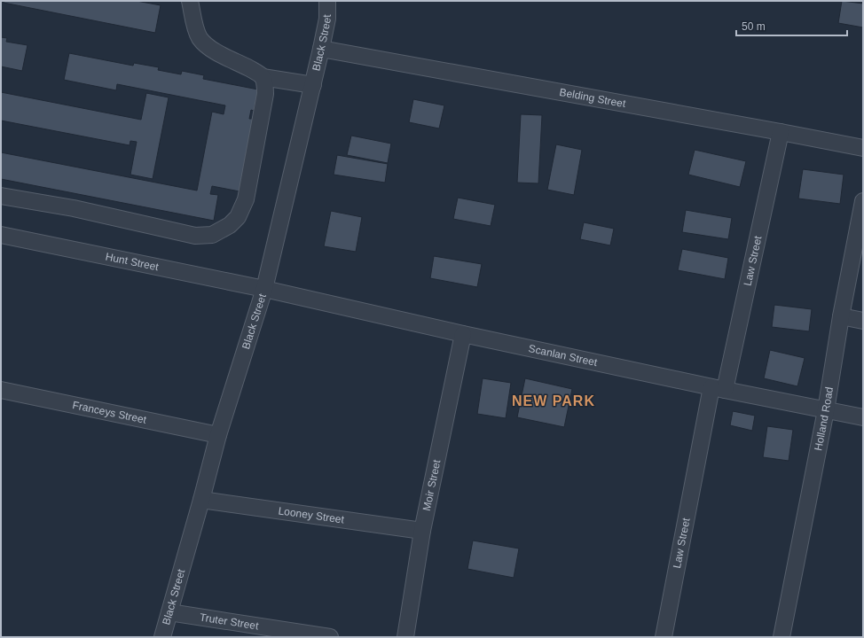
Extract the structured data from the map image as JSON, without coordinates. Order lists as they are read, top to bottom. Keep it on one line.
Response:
{"streets":{"street":["Black Street","Belding Street","Hunt Street","Law Street","Scanlan Street","Franceys Street","Holland Road","Moir Street","Looney Street","Truter Street"]},"crossings":[["Black Street","Belding Street"],["Black Street","Hunt Street"],["Black Street","Scanlan Street"],["Black Street","Franceys Street"],["Black Street","Looney Street"],["Black Street","Truter Street"],["Belding Street","Law Street"],["Hunt Street","Scanlan Street"],["Law Street","Scanlan Street"],["Scanlan Street","Holland Road"],["Scanlan Street","Moir Street"],["Moir Street","Looney Street"]],"districts":["NEW PARK"],"scale_bar":"50 m"}
